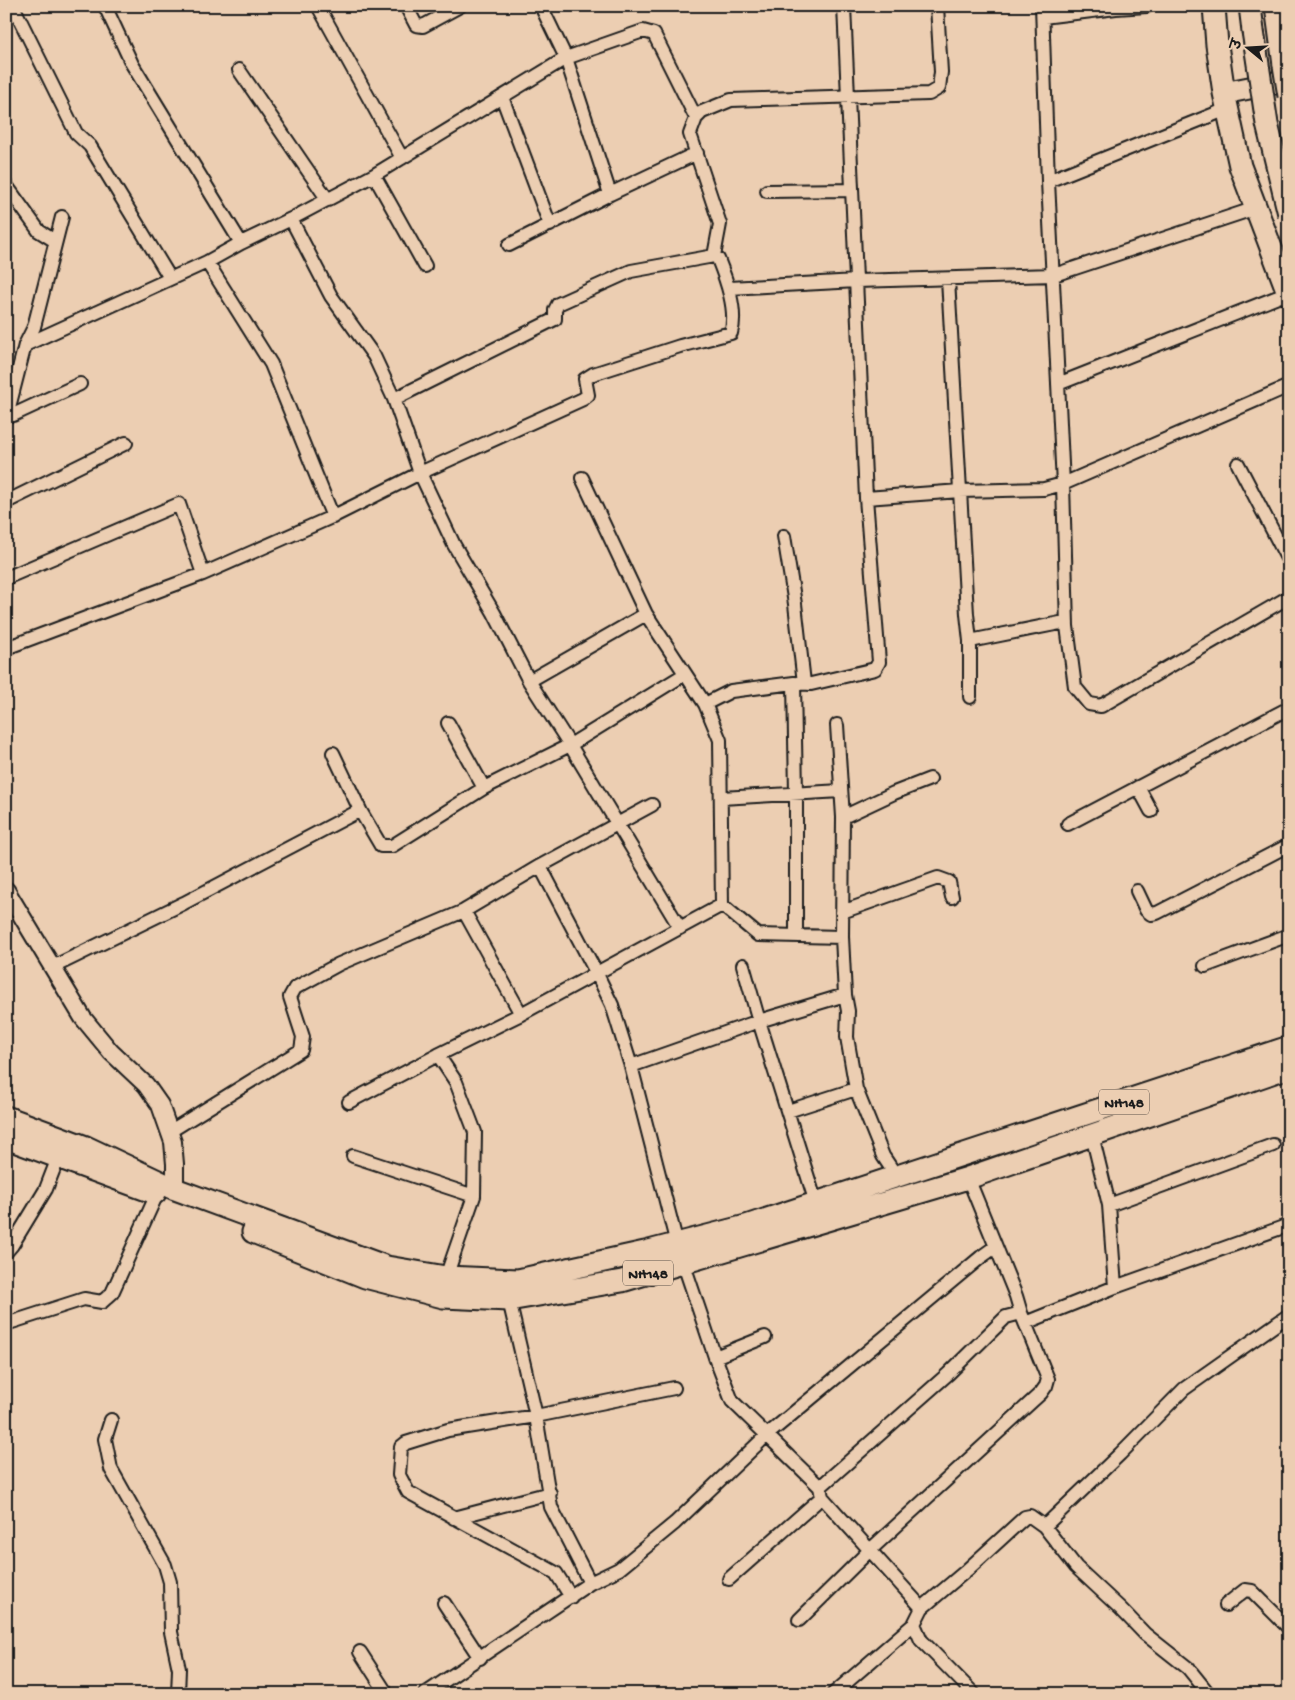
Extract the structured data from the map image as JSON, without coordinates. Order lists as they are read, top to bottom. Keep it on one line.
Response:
{"streets":{"highway":["NH148"]},"north":"left"}
